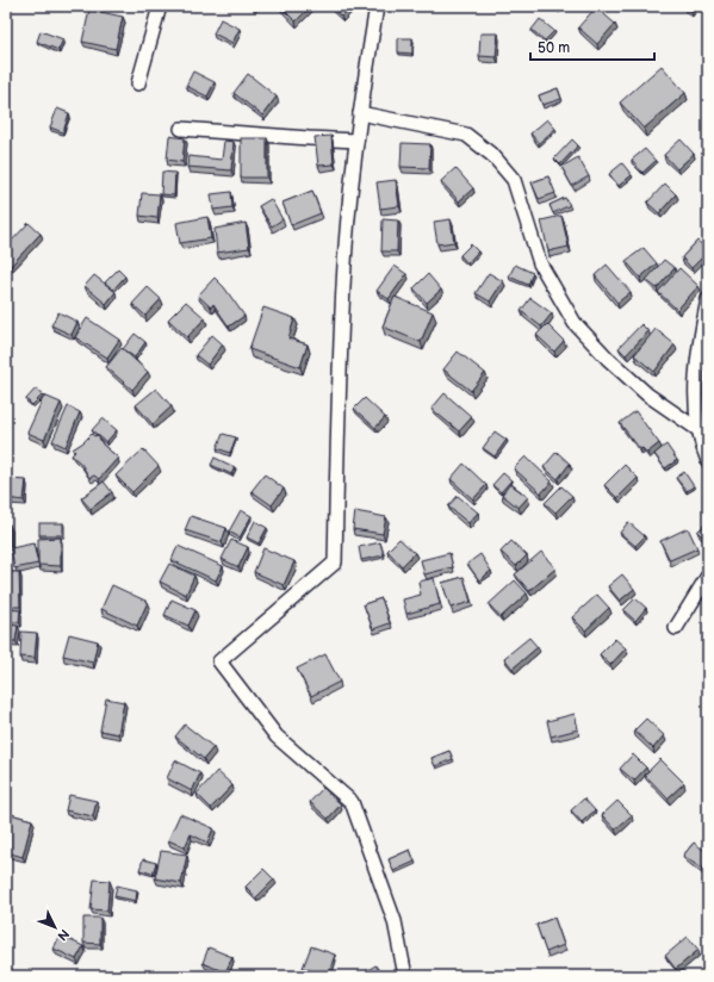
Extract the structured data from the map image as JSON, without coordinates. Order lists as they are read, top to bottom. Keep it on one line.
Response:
{"scale_bar":"50 m","north":"bottom right"}
